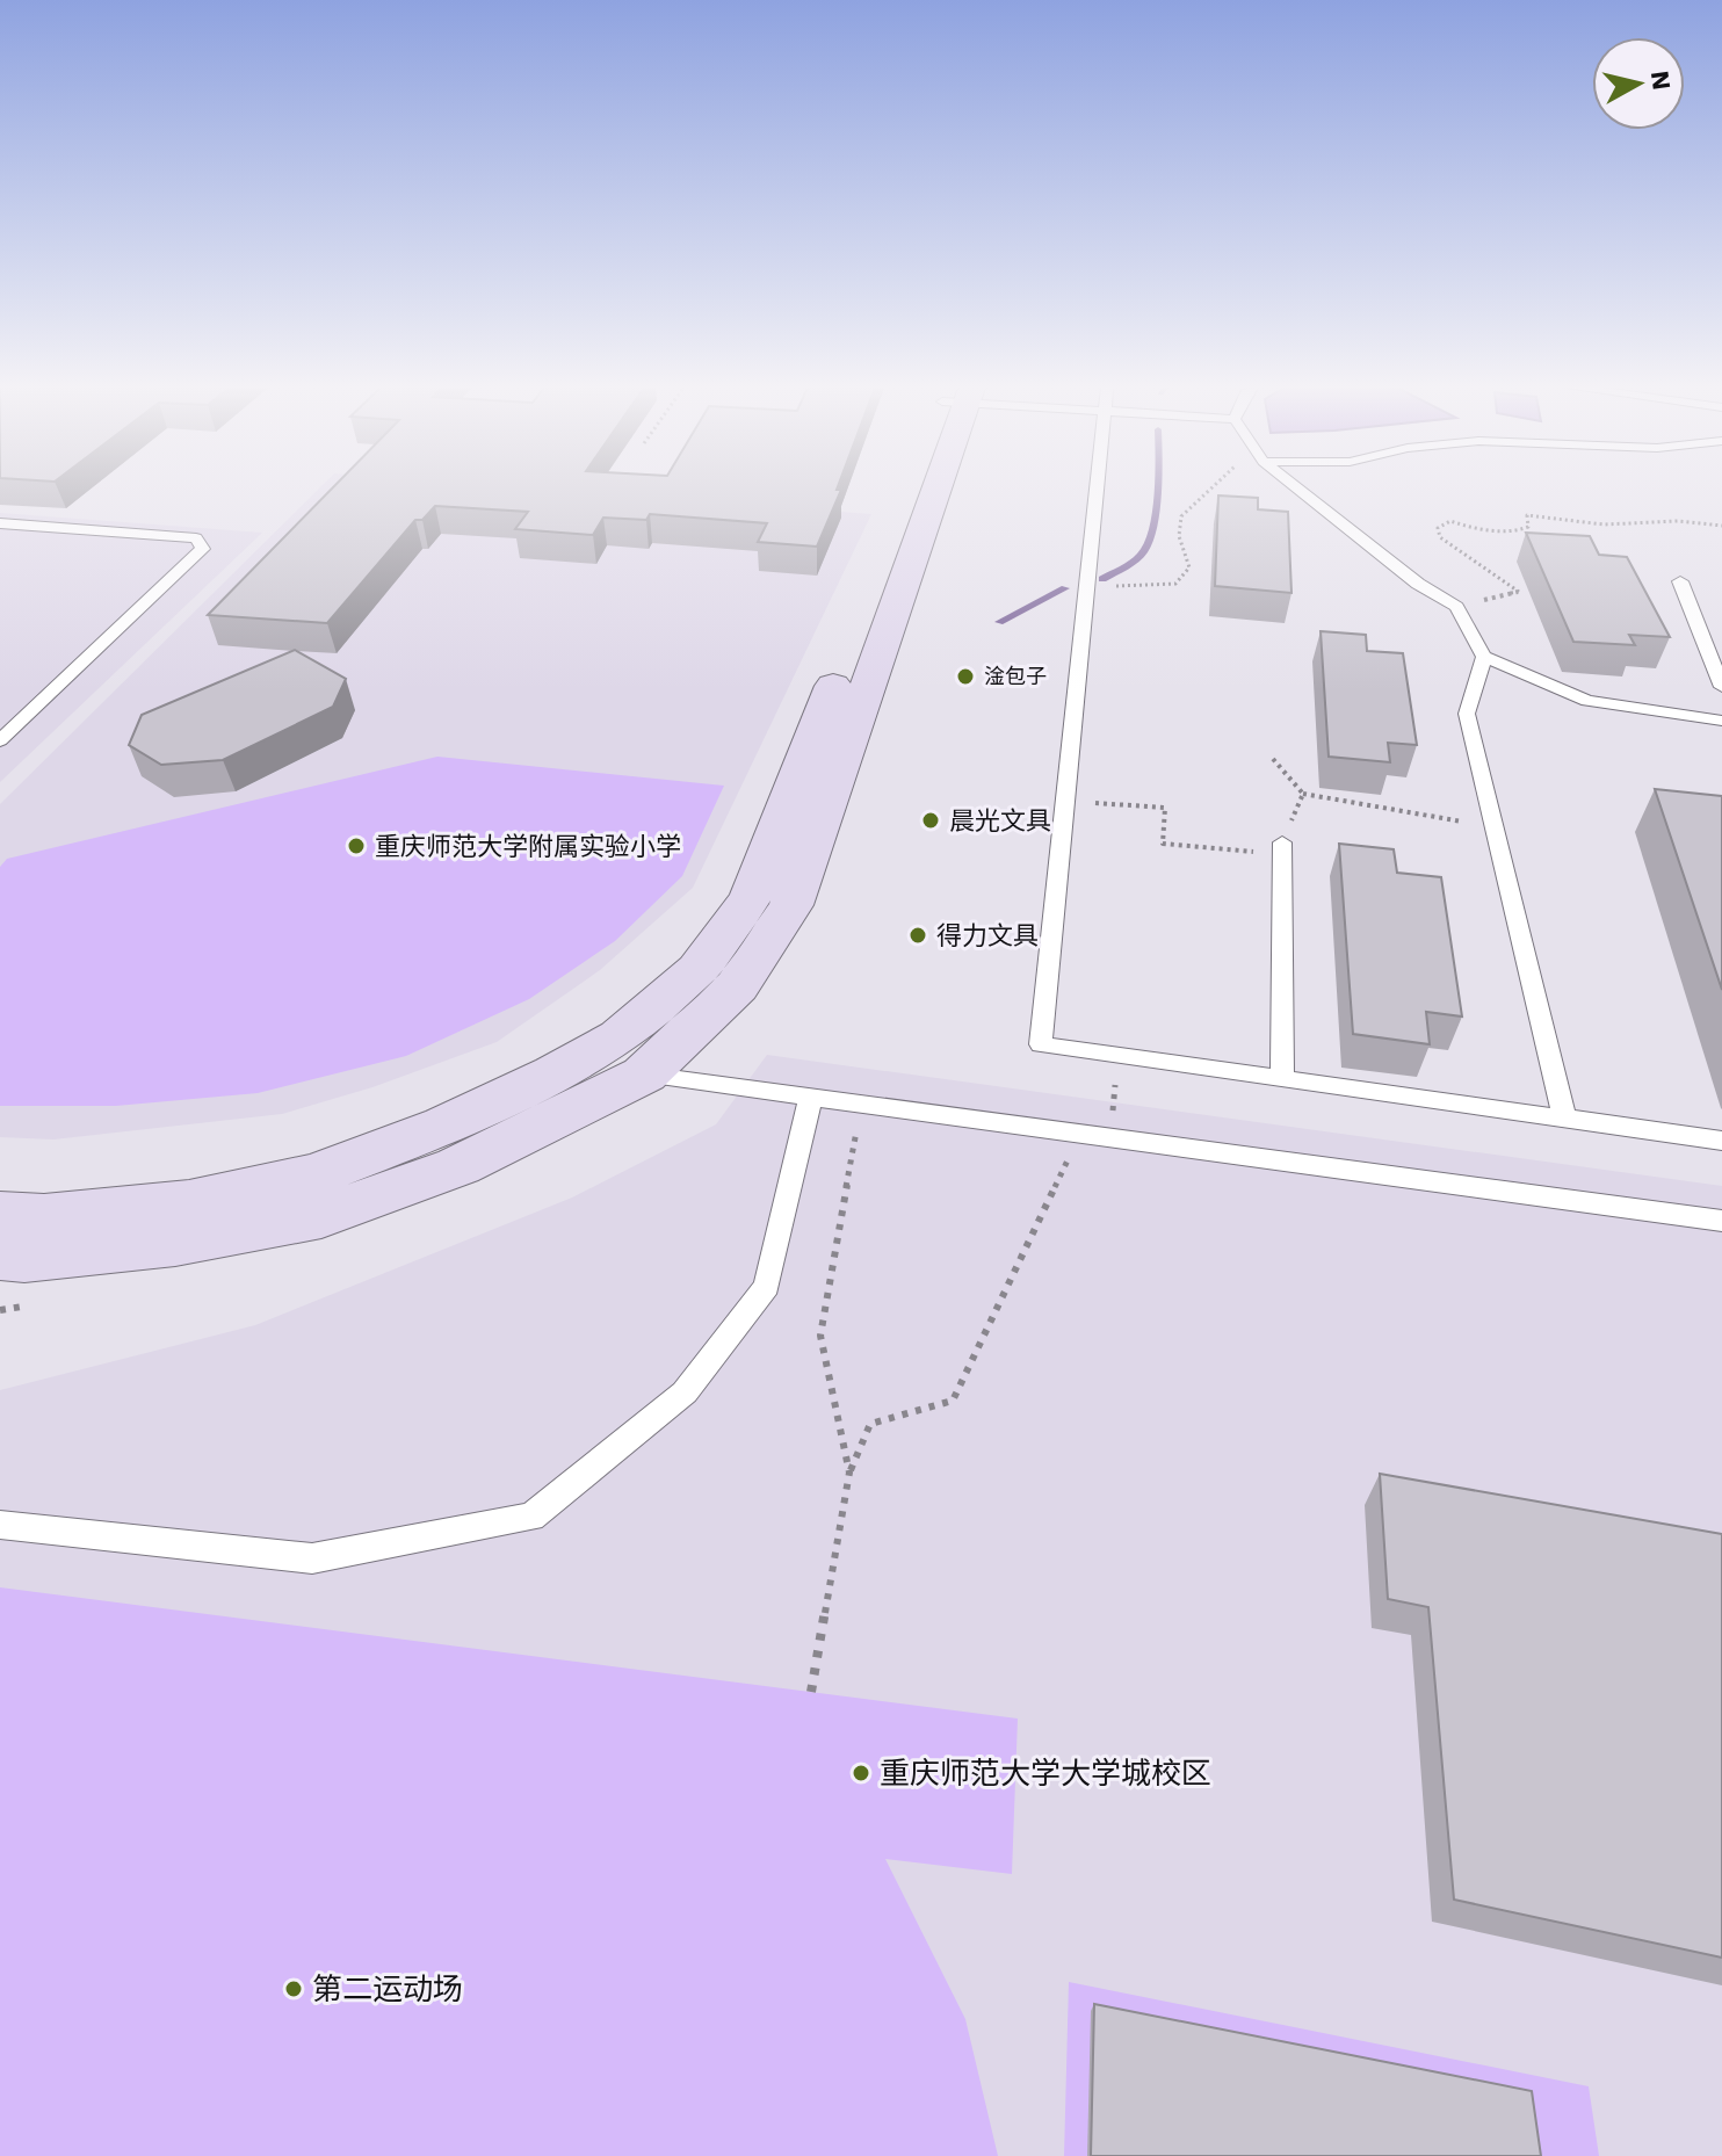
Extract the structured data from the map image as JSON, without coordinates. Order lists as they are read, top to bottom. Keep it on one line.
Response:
{"places":["淦包子","晨光文具","重庆师范大学附属实验小学","得力文具","重庆师范大学大学城校区","第二运动场"],"north":"right"}
